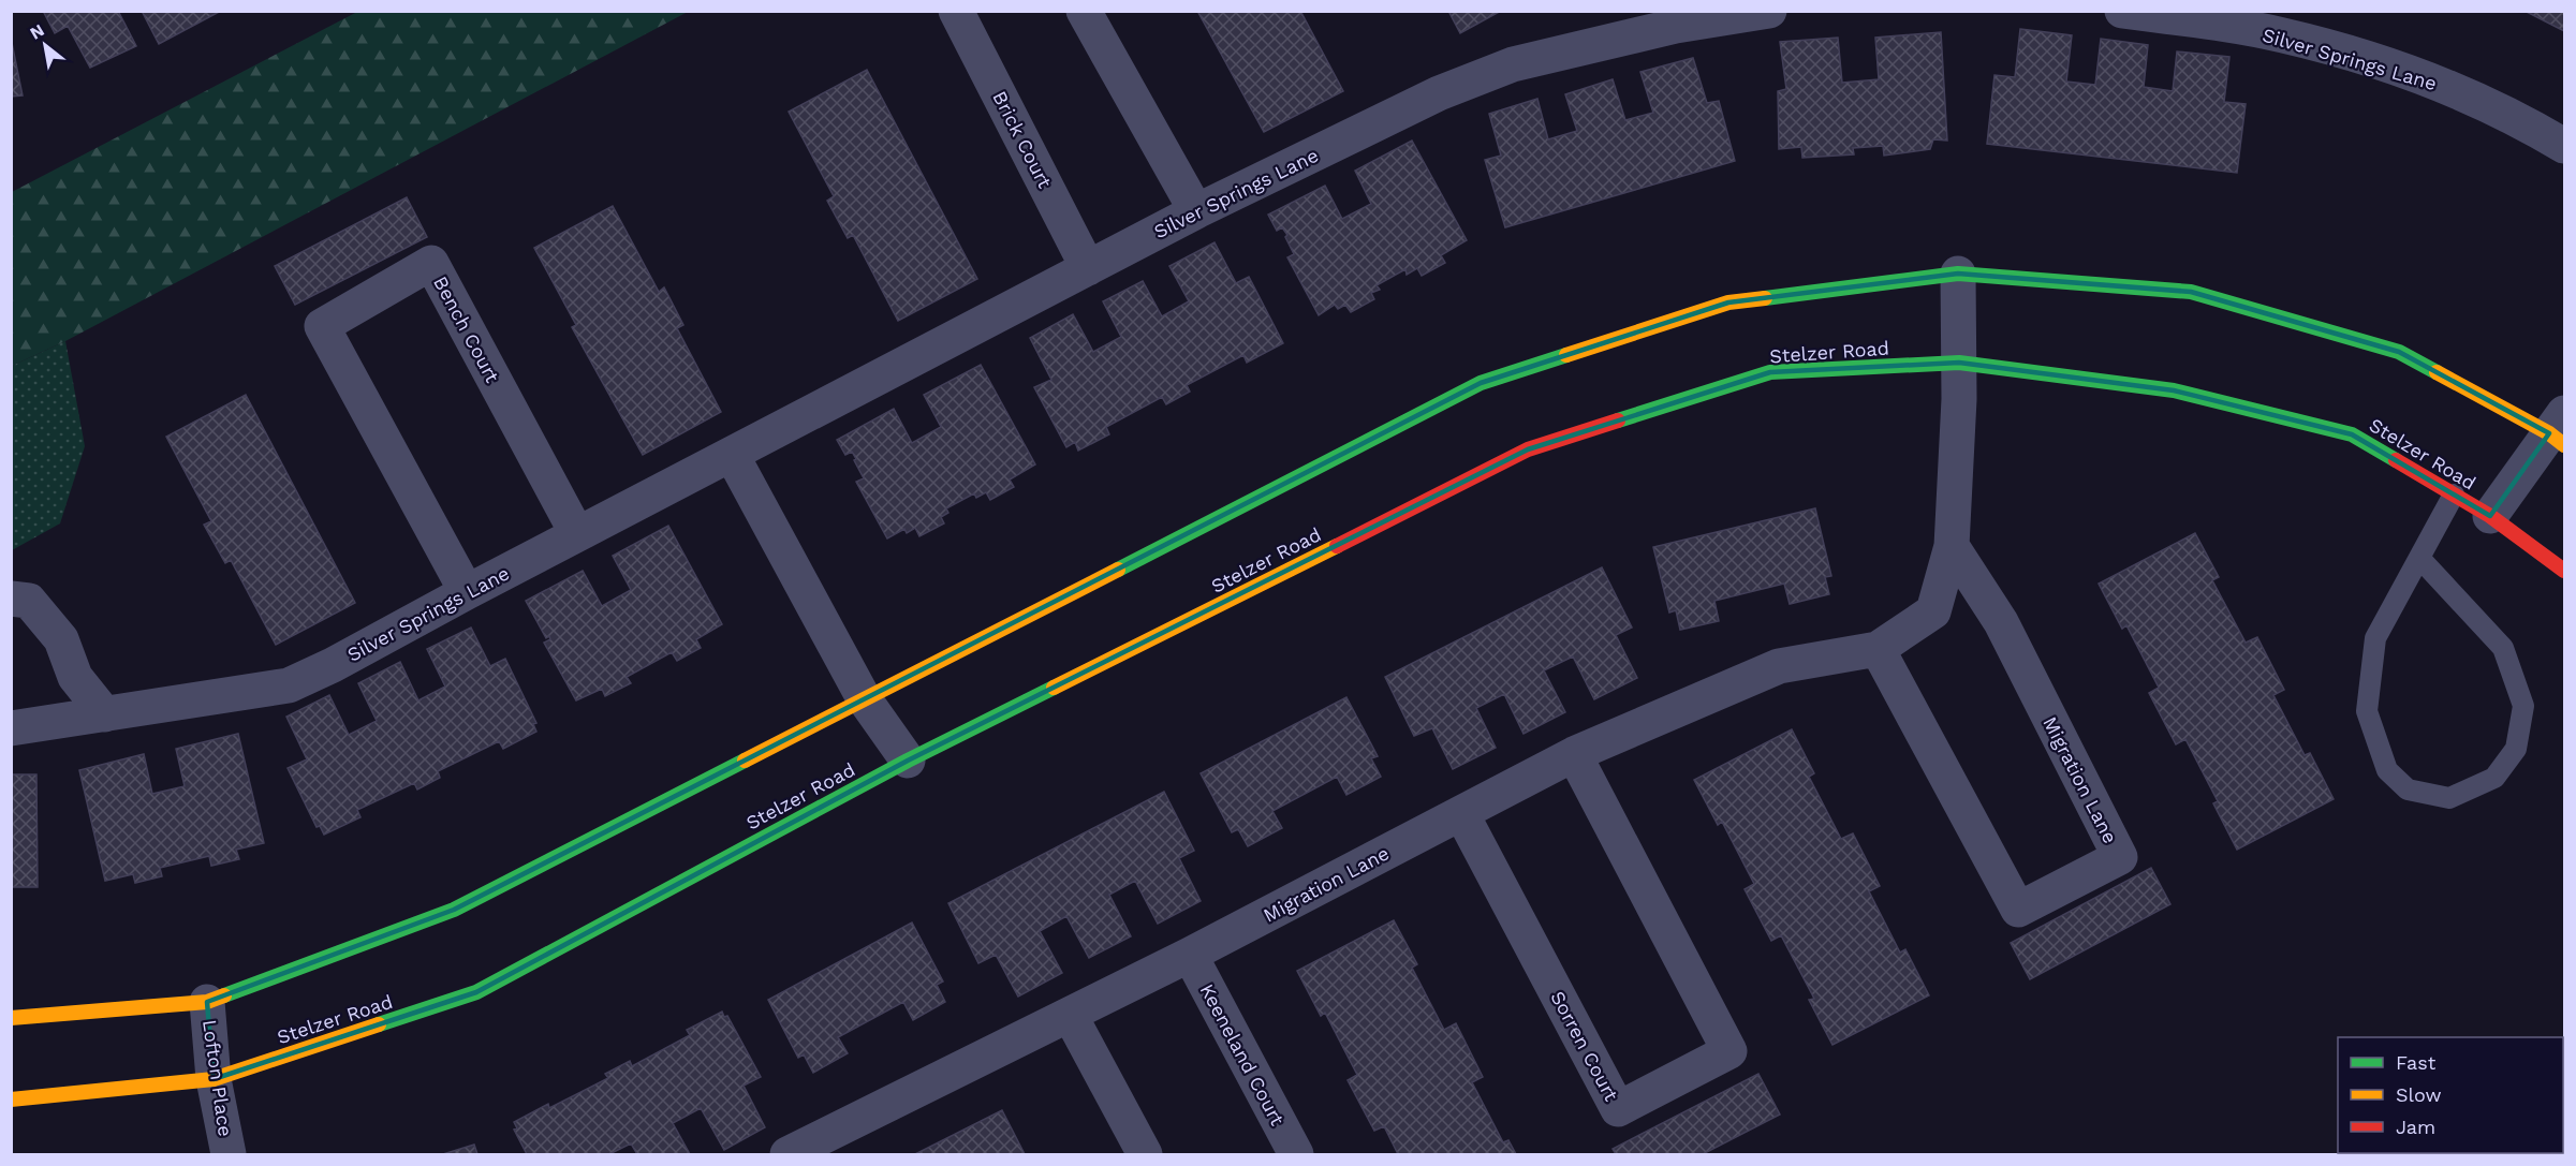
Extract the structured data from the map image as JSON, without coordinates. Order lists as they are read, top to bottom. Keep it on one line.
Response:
{"streets":{"main road":["Stelzer Road"],"street":["Silver Springs Lane","Brick Court","Bench Court","Migration Lane","Sorren Court","Keeneland Court","Lofton Place"]},"crossings":[["Silver Springs Lane","Brick Court"],["Silver Springs Lane","Bench Court"],["Stelzer Road","Migration Lane"],["Stelzer Road","Lofton Place"],["Migration Lane","Sorren Court"],["Migration Lane","Keeneland Court"]],"legend":["Fast","Slow","Jam"],"north":"top left"}
